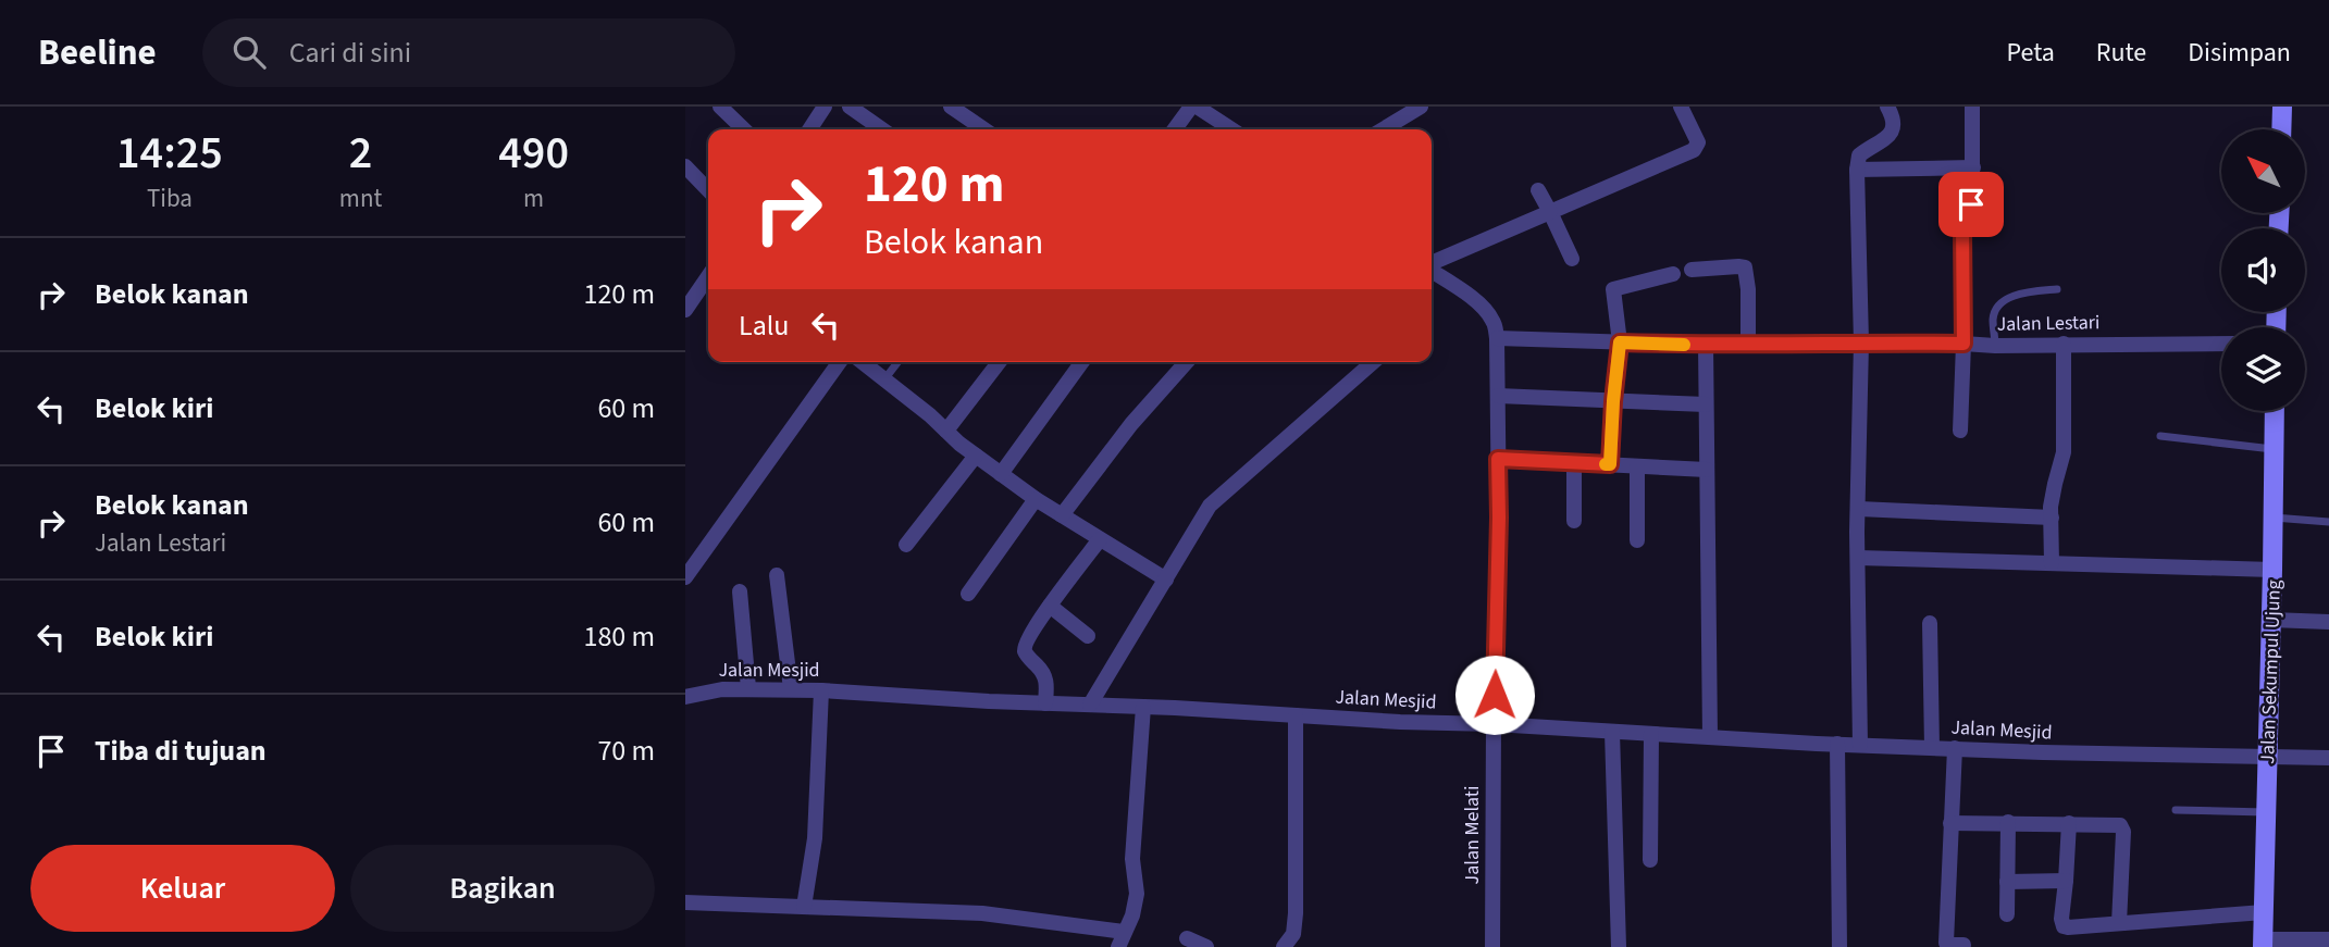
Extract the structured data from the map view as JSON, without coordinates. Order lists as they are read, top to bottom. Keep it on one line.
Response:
{"streets":{"main road":["Jalan Sekumpul Ujung"],"street":["Jalan Lestari","Jalan Mesjid","Jalan Melati"]},"crossings":[["Jalan Lestari","Jalan Melati"],["Jalan Mesjid","Jalan Sekumpul Ujung"],["Jalan Mesjid","Jalan Melati"]],"north":"top left","page":{"header":"Beeline","search":"Cari di sini","nav":["Peta","Rute","Disimpan"],"eta":["14:25","Tiba","2","mnt","490","m"],"turn":["120 m","Belok kanan"],"list":[{"name":"Belok kanan","value":"120 m"},{"name":"Belok kiri","value":"60 m"},{"name":"Belok kanan","note":"Jalan Lestari","value":"60 m"},{"name":"Belok kiri","value":"180 m"},{"name":"Tiba di tujuan","value":"70 m"}],"then":"Lalu","buttons":["Keluar","Bagikan"]}}
